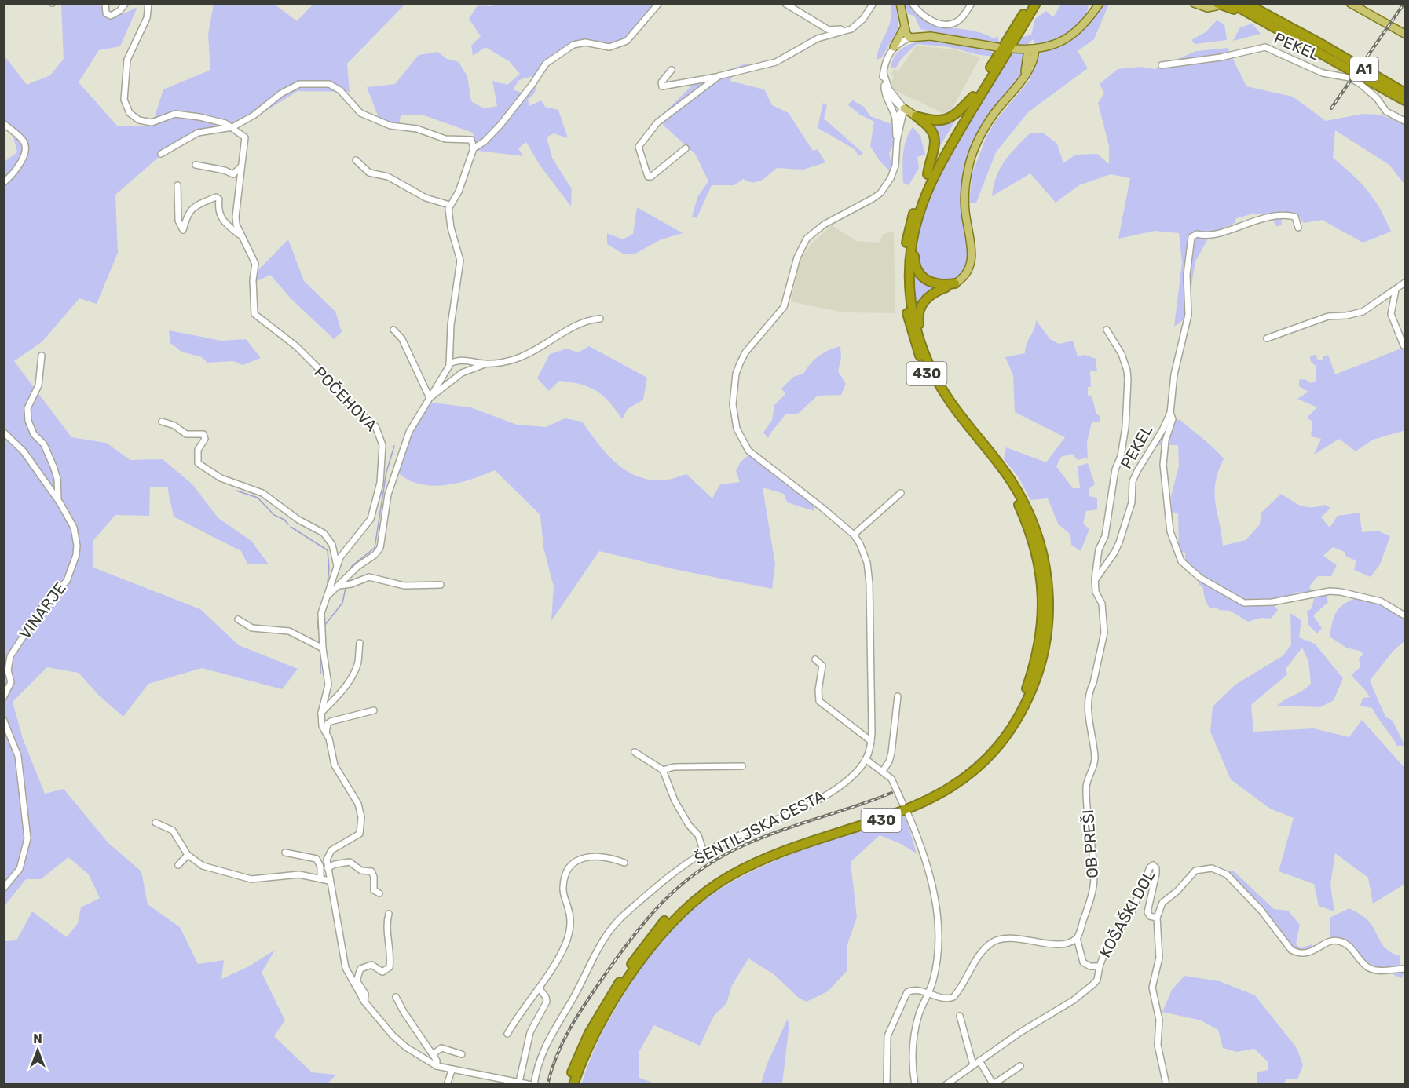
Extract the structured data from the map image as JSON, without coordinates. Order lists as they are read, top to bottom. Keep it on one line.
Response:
{"streets":{"highway":["A1","430"],"street":["PEKEL","POČEHOVA","VINARJE","ŠENTILJSKA CESTA","OB PREŠI","KOŠAŠKI DOL"]},"crossings":[["PEKEL","OB PREŠI"]],"north":"top"}
